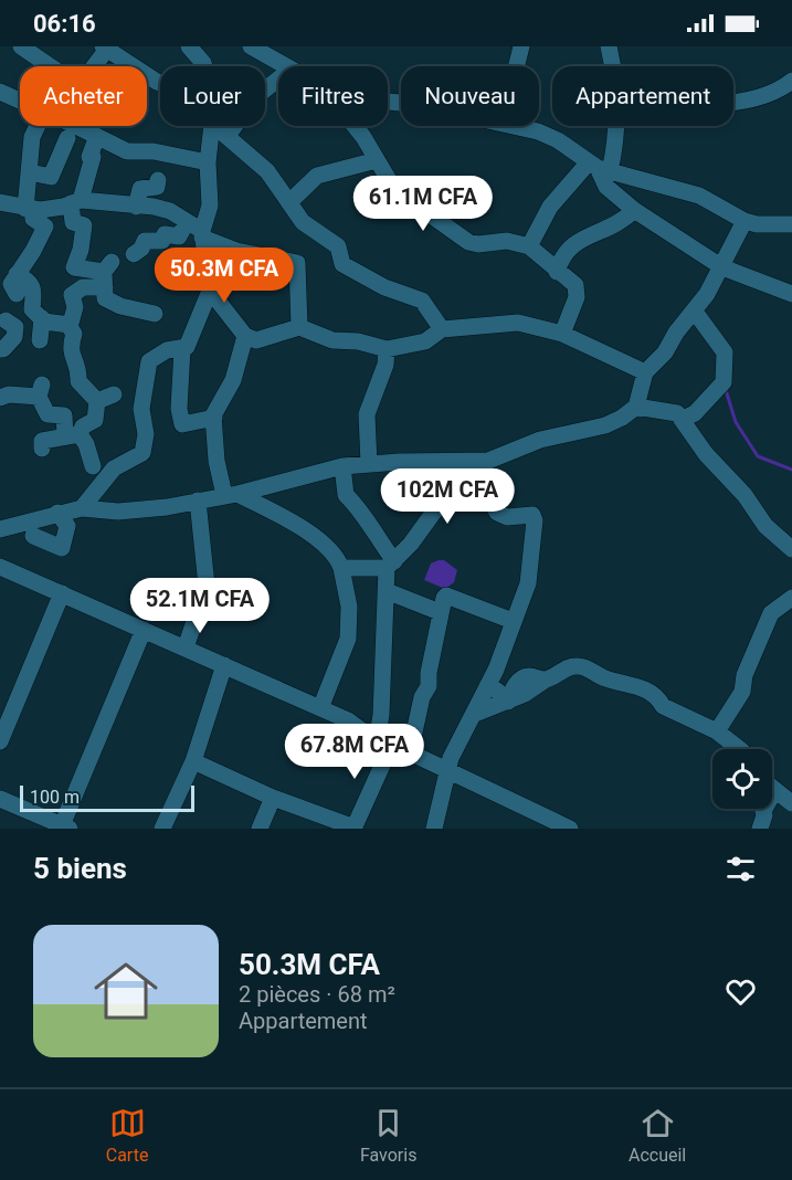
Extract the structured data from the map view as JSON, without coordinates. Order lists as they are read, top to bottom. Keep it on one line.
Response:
{"scale_bar":"100 m","page":{"status":"06:16","chip":["Acheter","Louer","Filtres","Nouveau","Appartement"],"price":["61.1M CFA","50.3M CFA","102M CFA","52.1M CFA","67.8M CFA"],"scale":"100 m","heading":"5 biens","list":[{"name":"50.3M CFA","note":"2 pièces · 68 m² · Appartement"}],"tabs":["Carte","Favoris","Accueil"]}}
